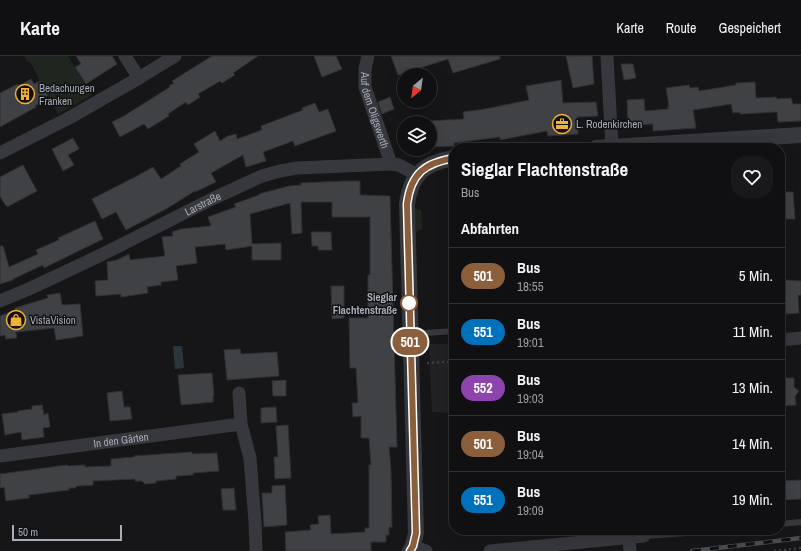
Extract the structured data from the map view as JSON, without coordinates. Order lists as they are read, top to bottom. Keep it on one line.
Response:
{"streets":{"street":["Auf dem Oligswerth","Larstraße","In den Gärten"]},"crossings":[["Auf dem Oligswerth","Larstraße"]],"places":{"building":["Bedachungen Franken"],"office":["L. Rodenkirchen"],"other":["Sieglar Flachtenstraße"],"shop":["VistaVision"]},"lines":["bus line 501"],"scale_bar":"50 m","north":"bottom left","page":{"header":"Karte","nav":["Karte","Route","Gespeichert"],"on_map":"501","heading":[["Sieglar Flachtenstraße","Bus"],"Abfahrten"],"list":[{"mark":"501","name":"Bus","note":"18:55","value":"5 Min."},{"mark":"551","name":"Bus","note":"19:01","value":"11 Min."},{"mark":"552","name":"Bus","note":"19:03","value":"13 Min."},{"mark":"501","name":"Bus","note":"19:04","value":"14 Min."},{"mark":"551","name":"Bus","note":"19:09","value":"19 Min."}],"scale":"50 m"}}
